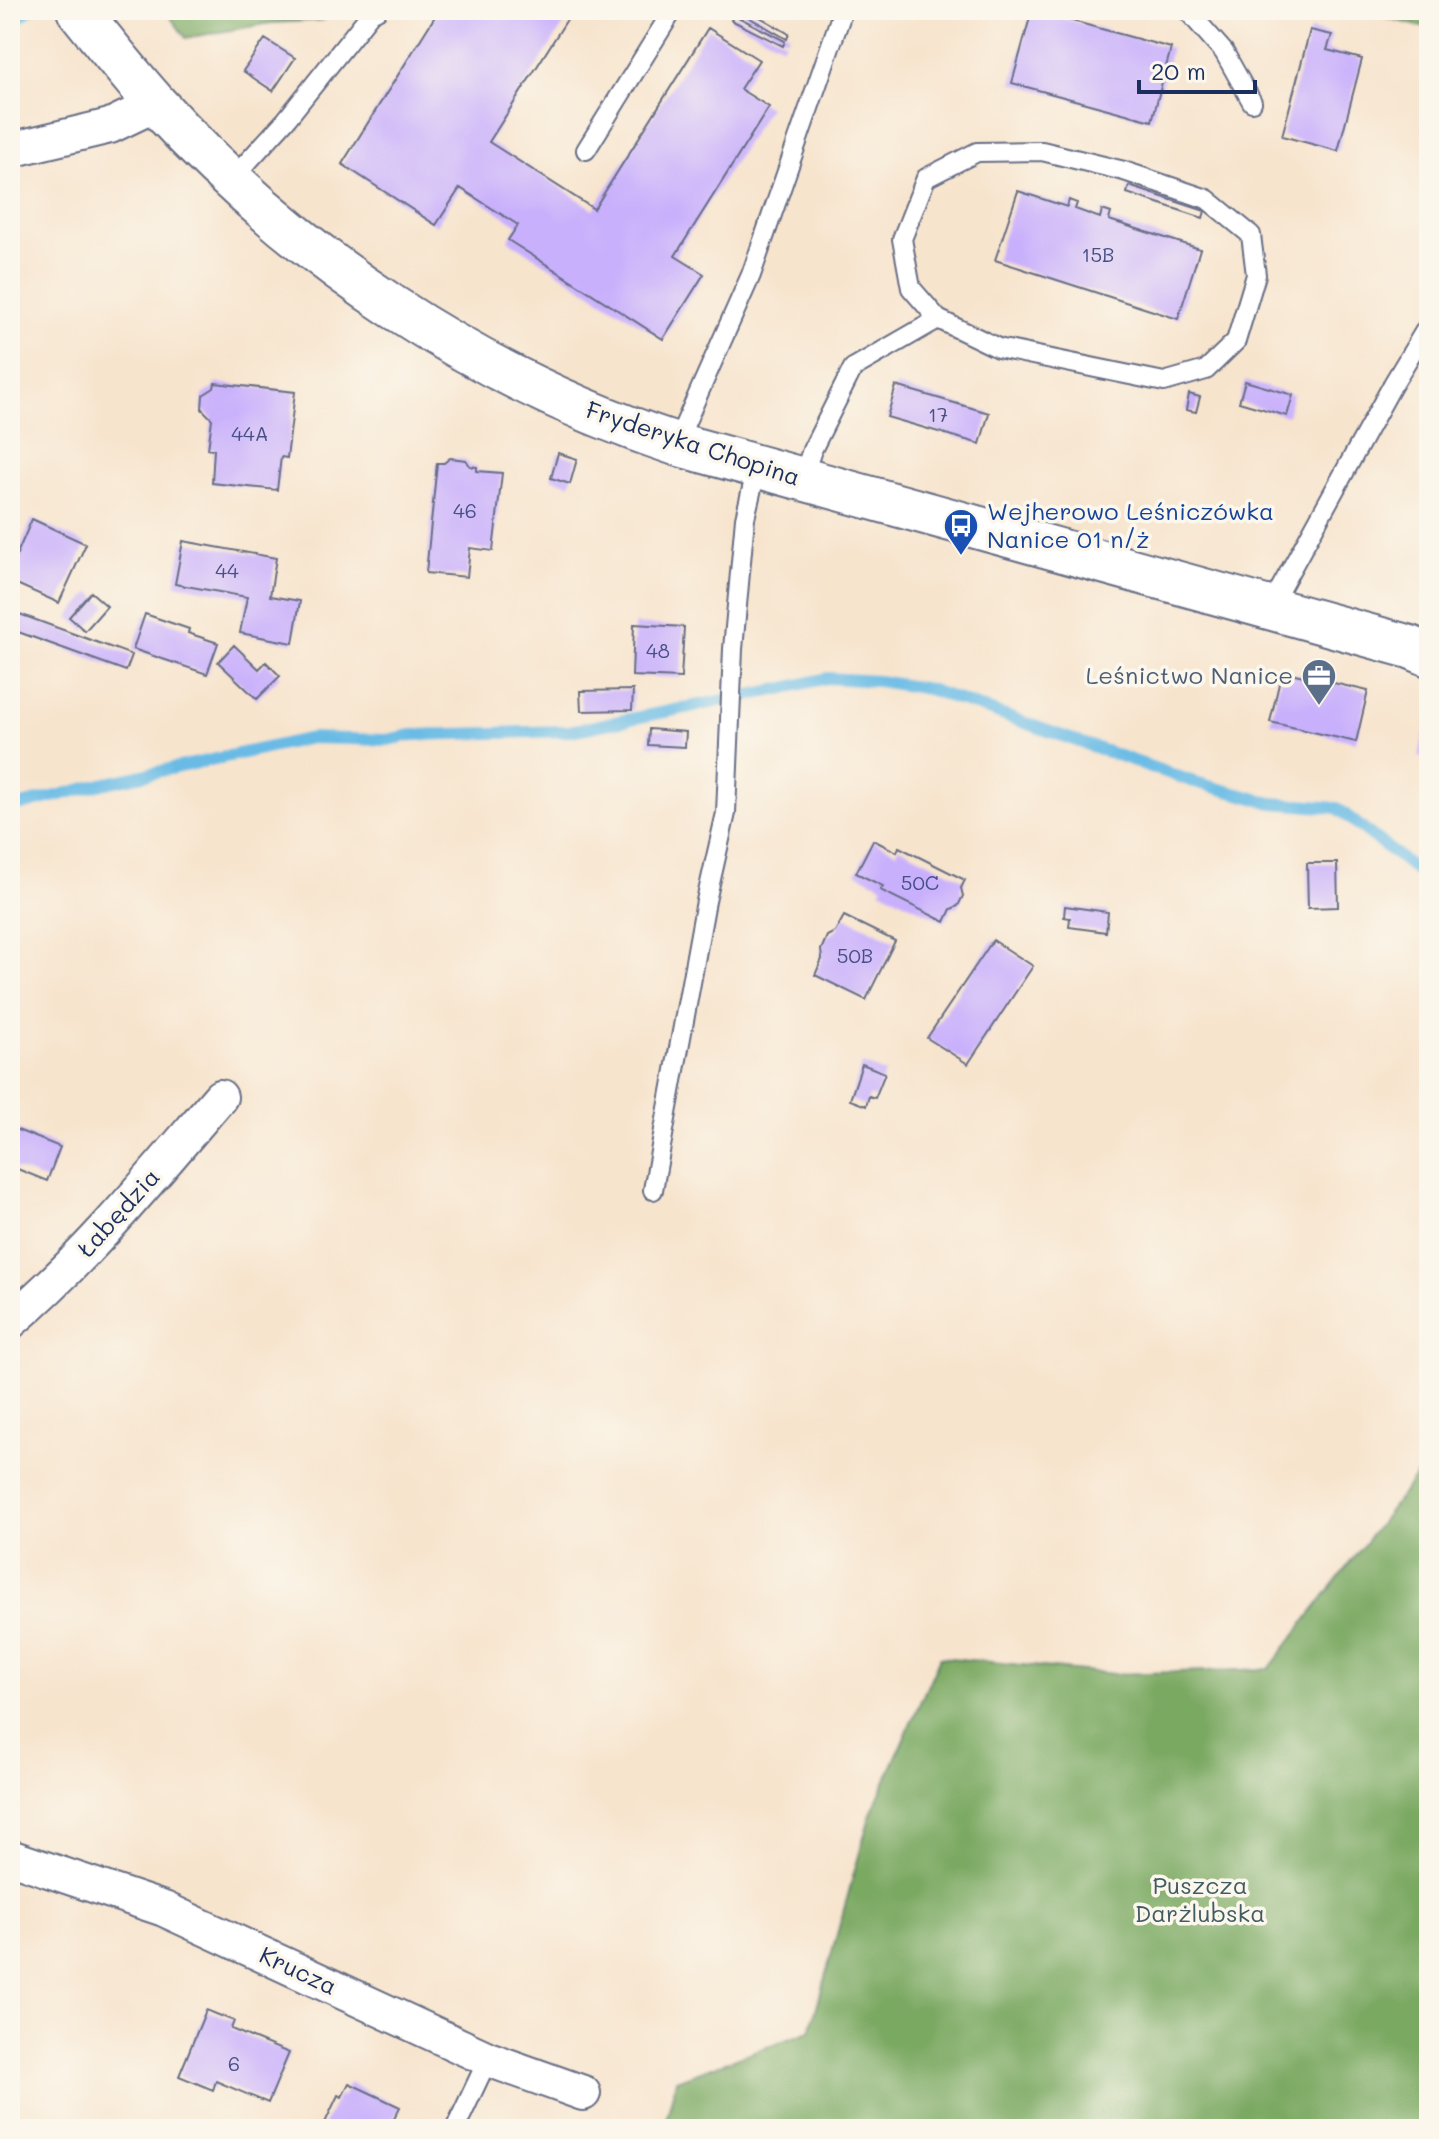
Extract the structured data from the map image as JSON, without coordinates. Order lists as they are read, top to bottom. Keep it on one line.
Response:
{"streets":{"street":["Fryderyka Chopina","Łabędzia","Krucza"]},"parks":["Puszcza Darżlubska"],"places":{"bus stop":["Wejherowo Leśniczówka Nanice 01 n/ż"],"office":["Leśnictwo Nanice"]},"house_numbers":["15B","17","44A","46","44","48","50C","50B","6"],"scale_bar":"20 m"}
